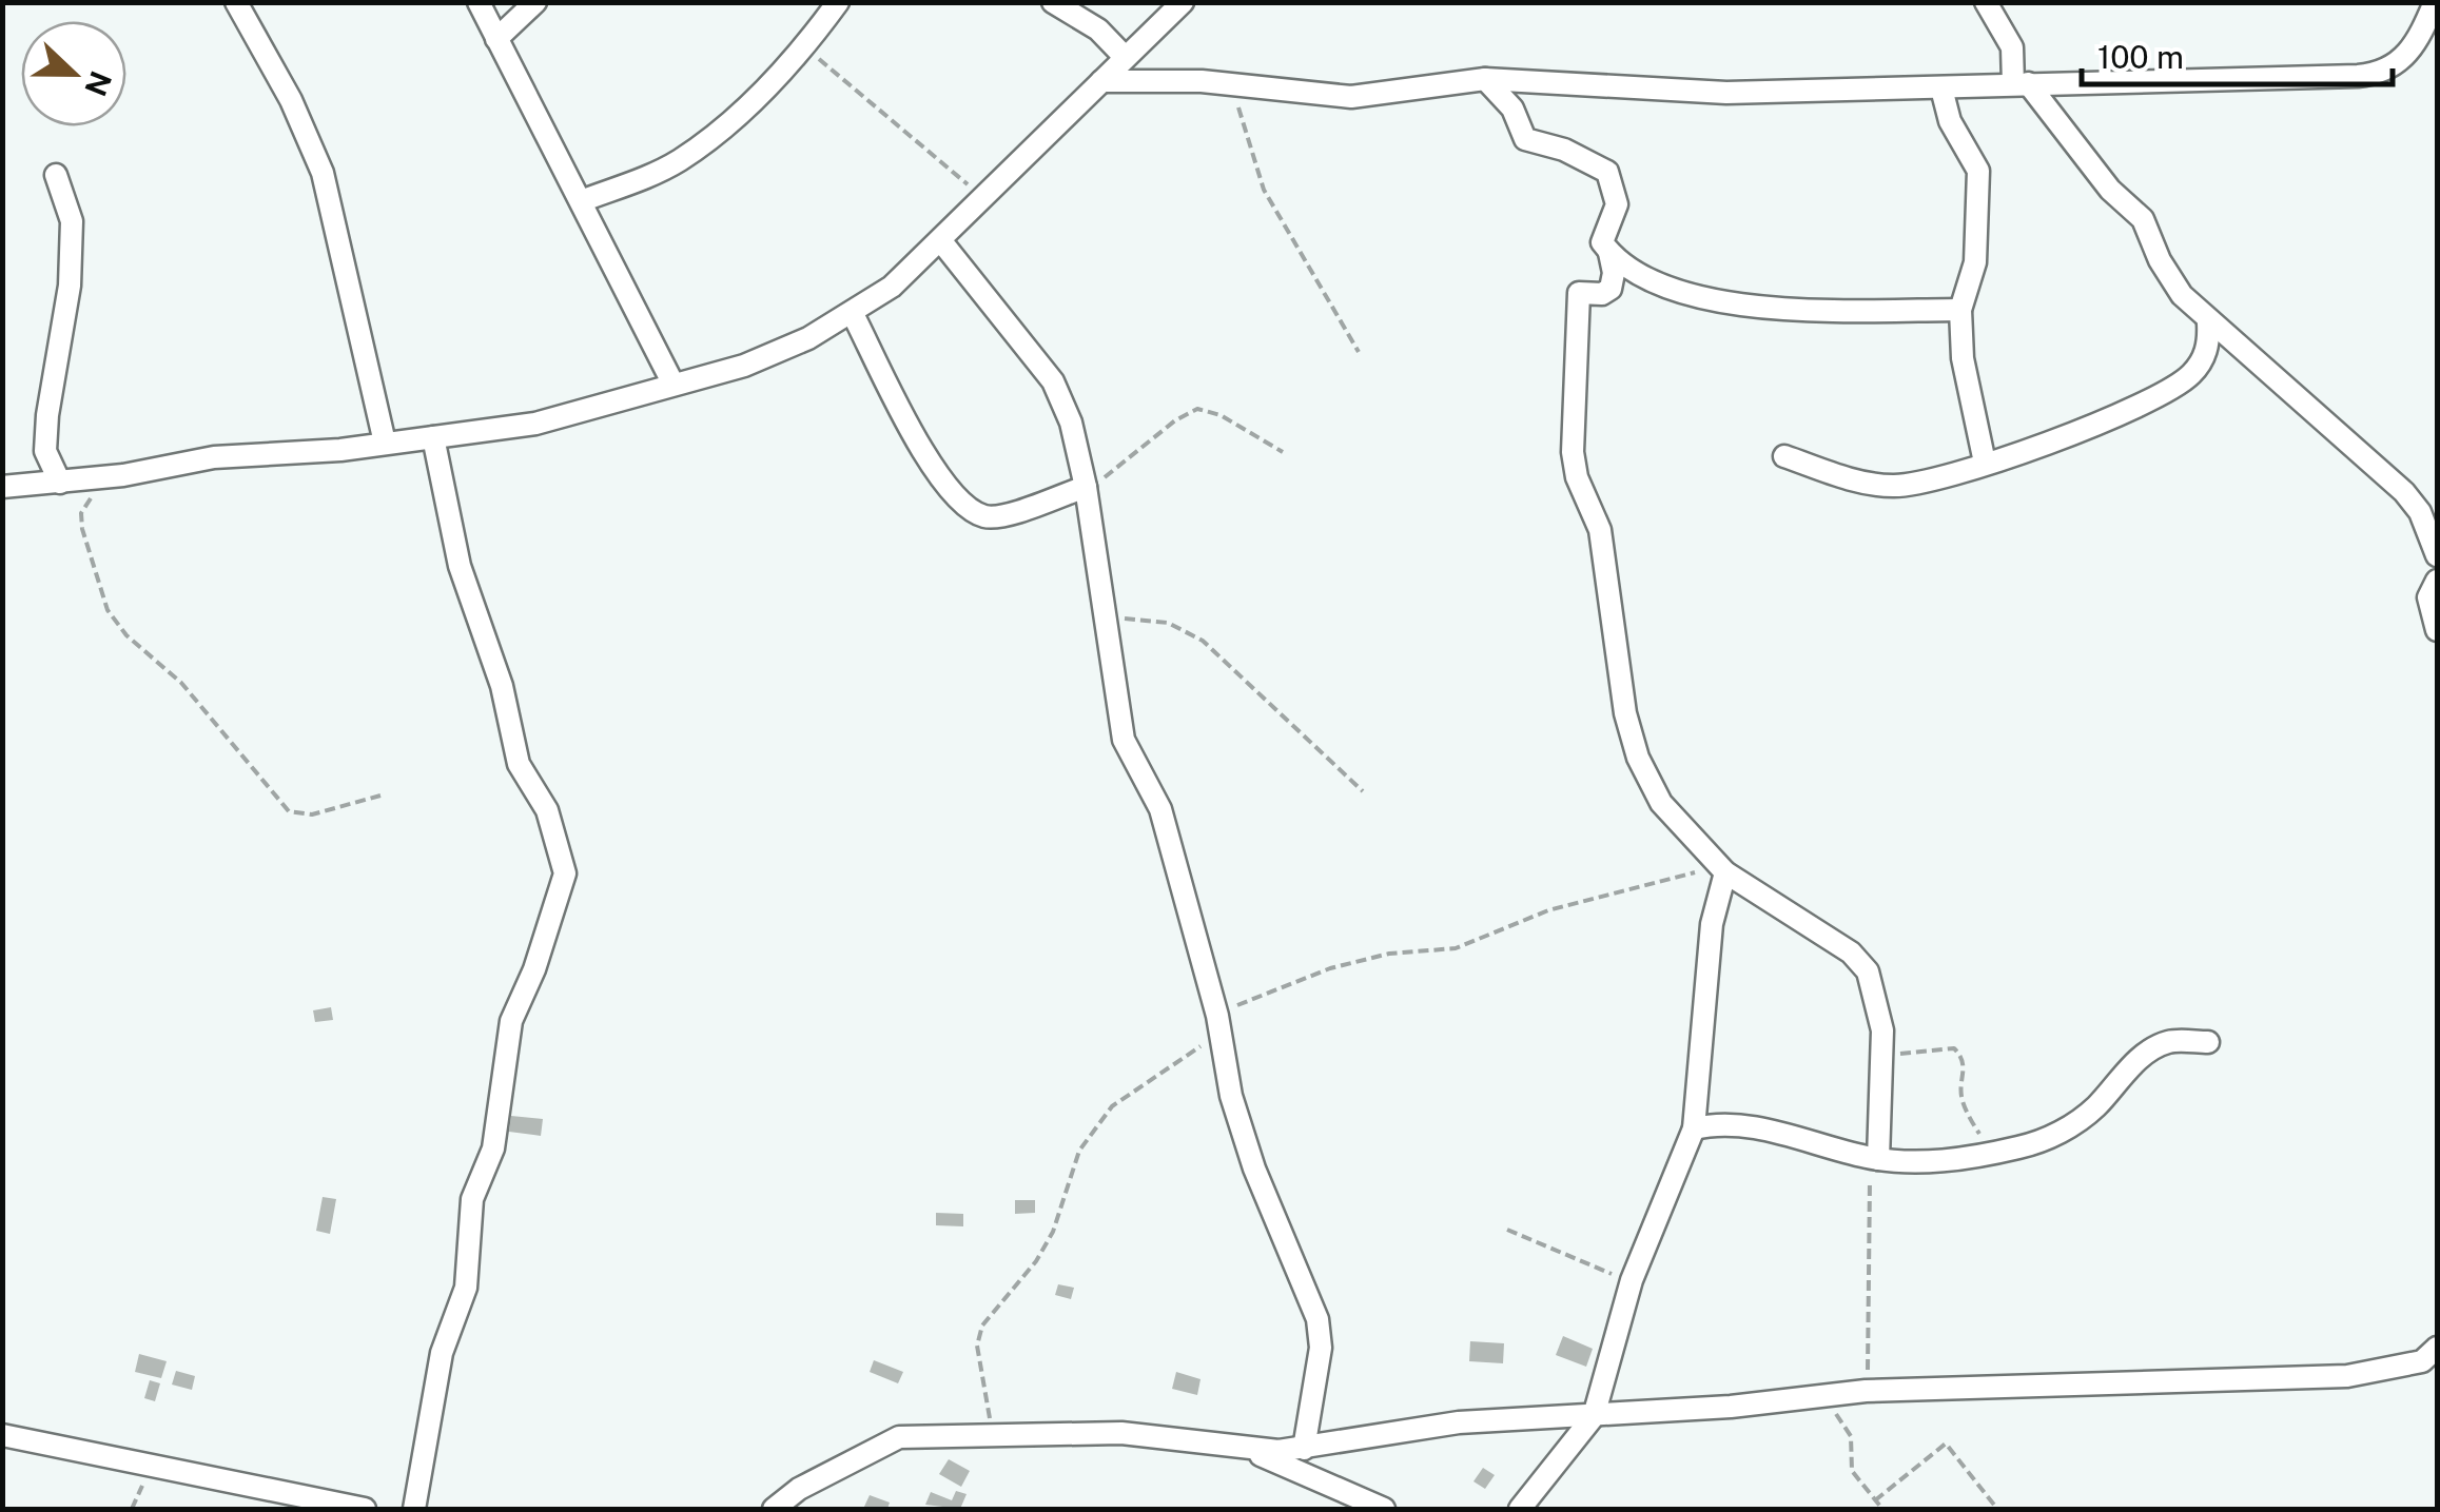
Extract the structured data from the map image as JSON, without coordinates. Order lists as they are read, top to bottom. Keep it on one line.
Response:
{"scale_bar":"100 m","north":"right"}
